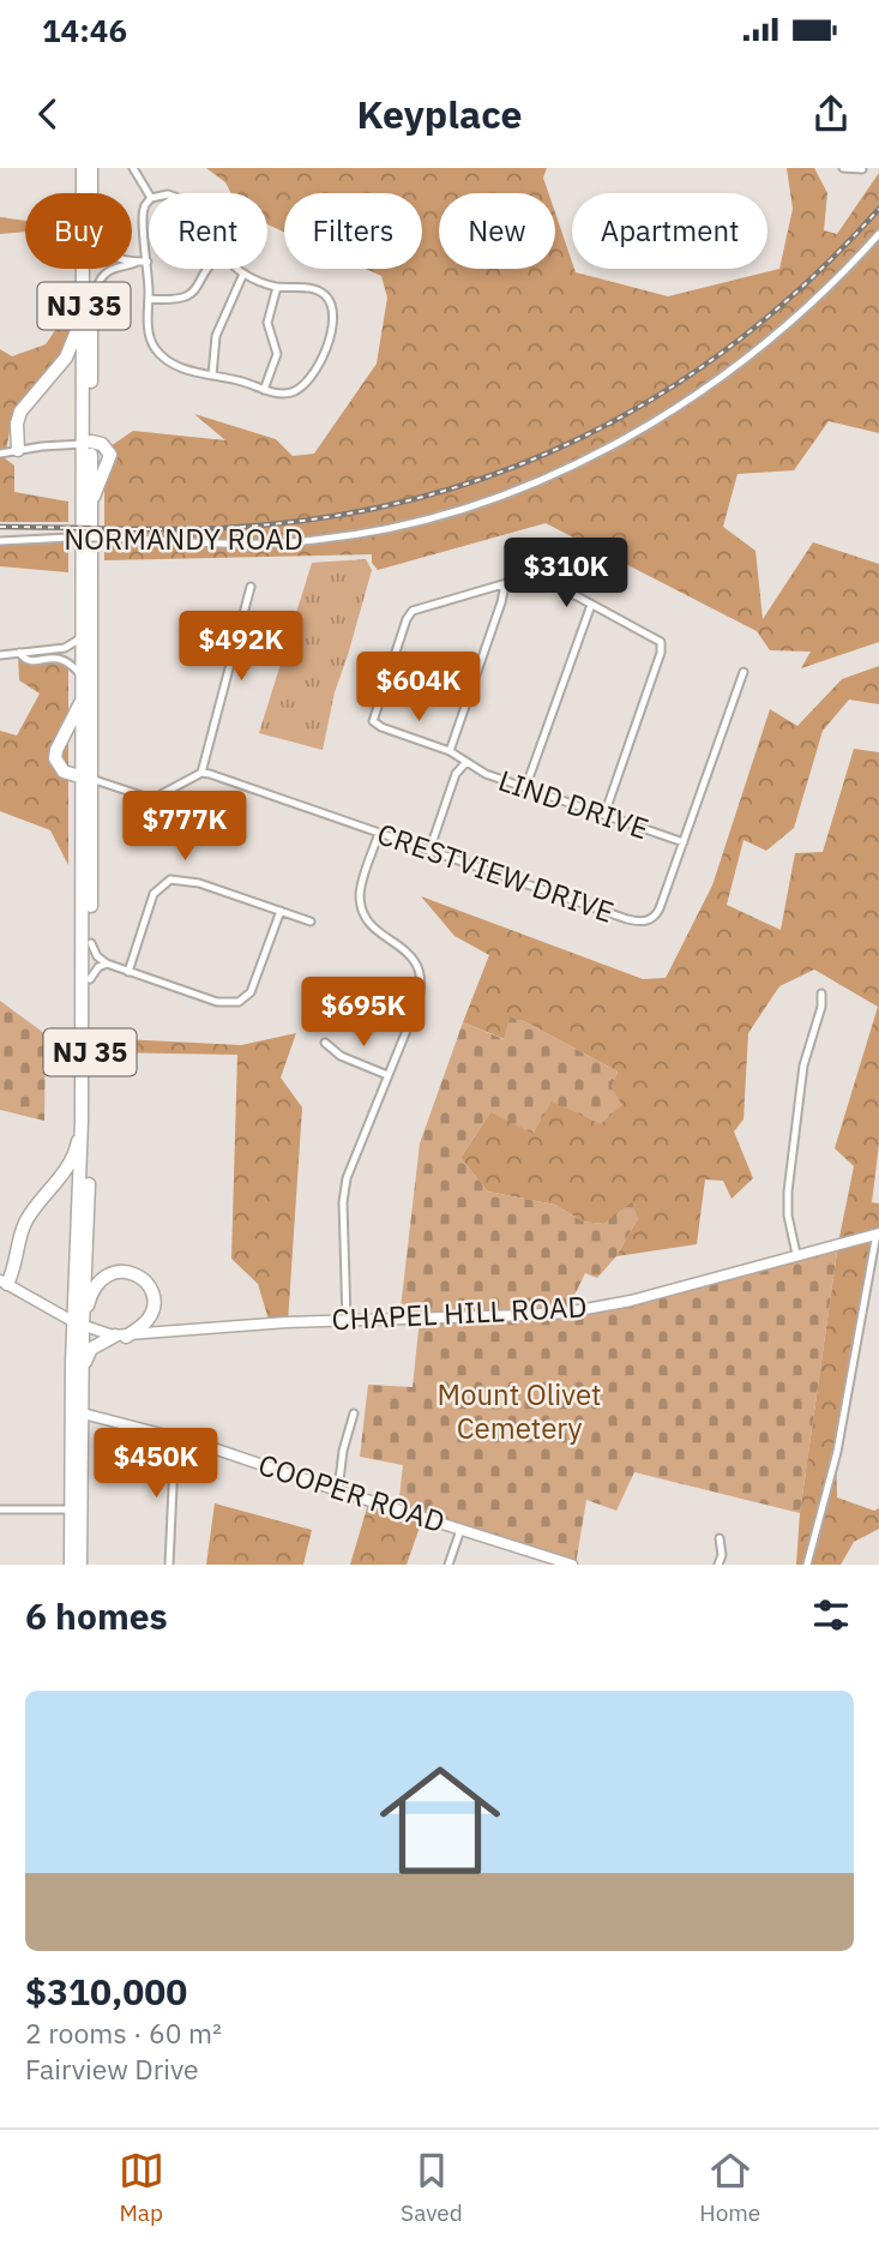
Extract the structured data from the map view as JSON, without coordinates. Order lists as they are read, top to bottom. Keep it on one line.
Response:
{"streets":{"highway":["NJ 35"],"street":["NORMANDY ROAD","LIND DRIVE","CRESTVIEW DRIVE","CHAPEL HILL ROAD","COOPER ROAD"]},"crossings":[["NJ 35","CHAPEL HILL ROAD"],["NJ 35","COOPER ROAD"],["LIND DRIVE","CRESTVIEW DRIVE"]],"parks":["Mount Olivet Cemetery"],"page":{"status":"14:46","header":"Keyplace","chip":["Buy","Rent","Filters","New","Apartment"],"price":["$310K","$492K","$604K","$777K","$695K","$450K"],"heading":"6 homes","list":[{"name":"$310,000","note":"2 rooms · 60 m² · Fairview Drive"}],"tabs":["Map","Saved","Home"]}}
